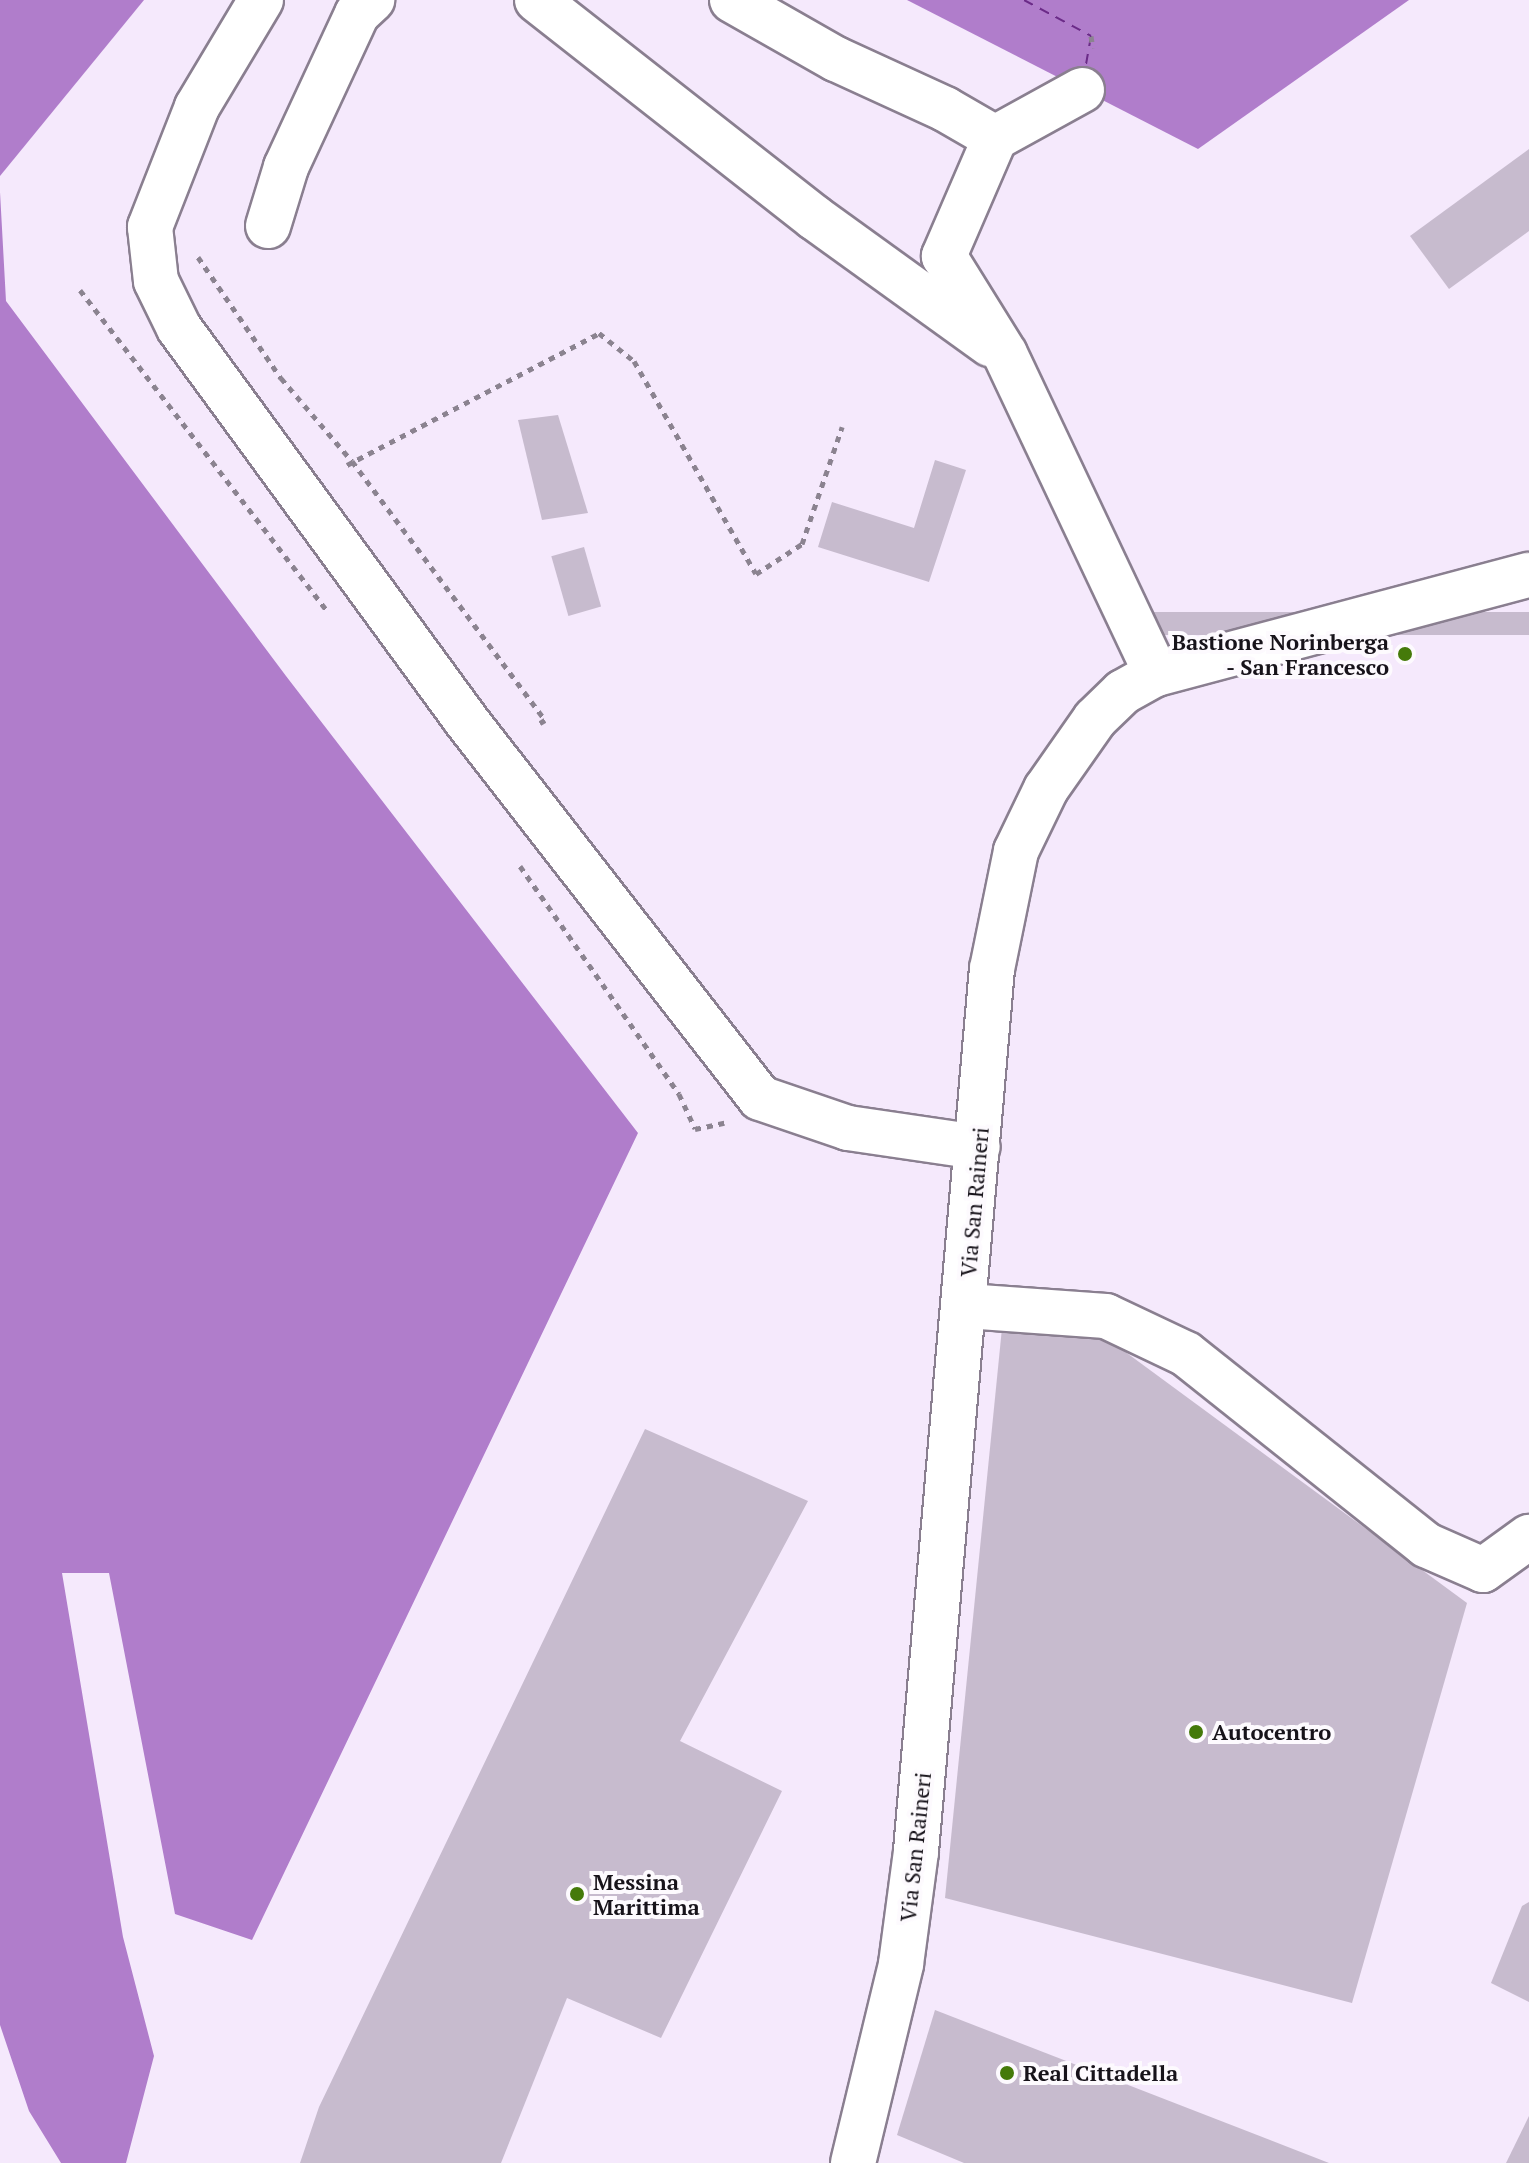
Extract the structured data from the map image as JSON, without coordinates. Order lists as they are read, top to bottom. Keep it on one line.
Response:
{"streets":{"street":["Via San Raineri"]},"places":["Bastione Norinberga - San Francesco","Autocentro","Messina Marittima","Real Cittadella"]}
